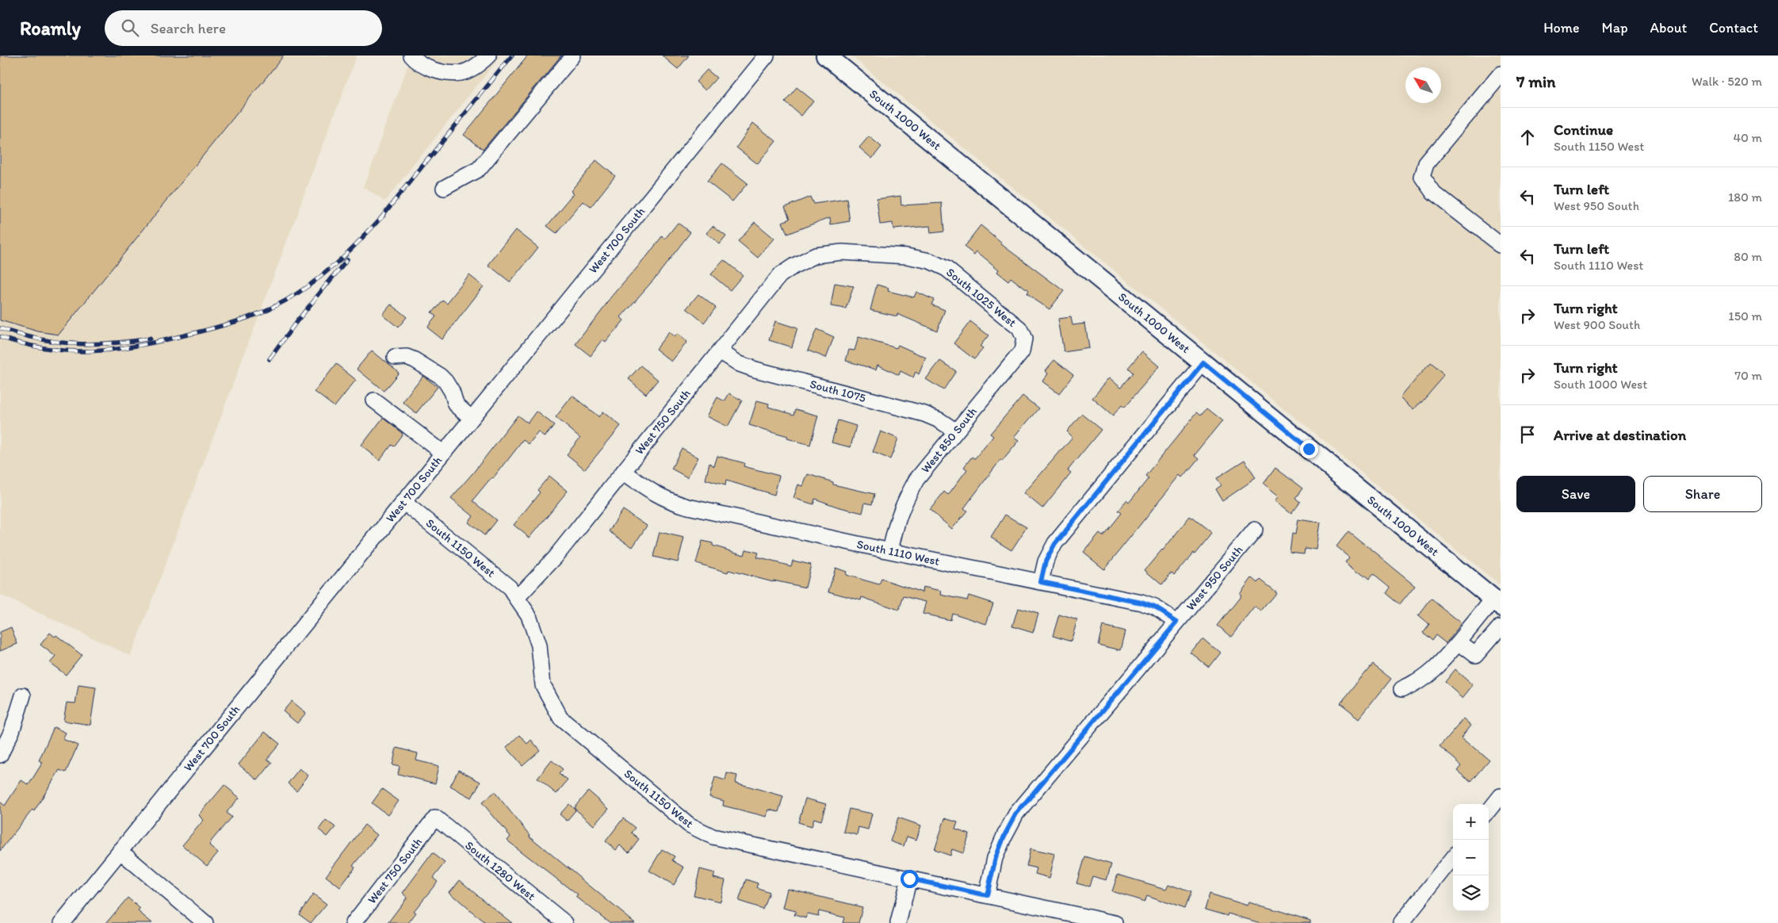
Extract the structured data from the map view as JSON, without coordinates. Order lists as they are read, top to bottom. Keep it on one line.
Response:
{"streets":{"main road":["South 1000 West"],"street":["West 700 South","South 1025 West","South 1075","West 750 South","West 850 South","South 1150 West","South 1110 West","West 950 South","South 1280 West"]},"crossings":[["West 700 South","South 1150 West"],["South 1025 West","West 750 South"],["South 1025 West","West 850 South"],["South 1075","West 750 South"],["South 1075","West 850 South"],["West 750 South","South 1150 West"],["West 750 South","South 1110 West"],["West 750 South","South 1280 West"],["West 850 South","South 1110 West"],["South 1150 West","West 950 South"],["South 1110 West","West 950 South"]],"north":"top left","page":{"header":"Roamly","search":"Search here","nav":["Home","Map","About","Contact"],"heading":["7 min","Walk · 520 m"],"list":[["Continue","South 1150 West","40 m"],["Turn left","West 950 South","180 m"],["Turn left","South 1110 West","80 m"],["Turn right","West 900 South","150 m"],["Turn right","South 1000 West","70 m"],"Arrive at destination"],"buttons":["Save","Share"],"map_buttons":["+","−"]}}
